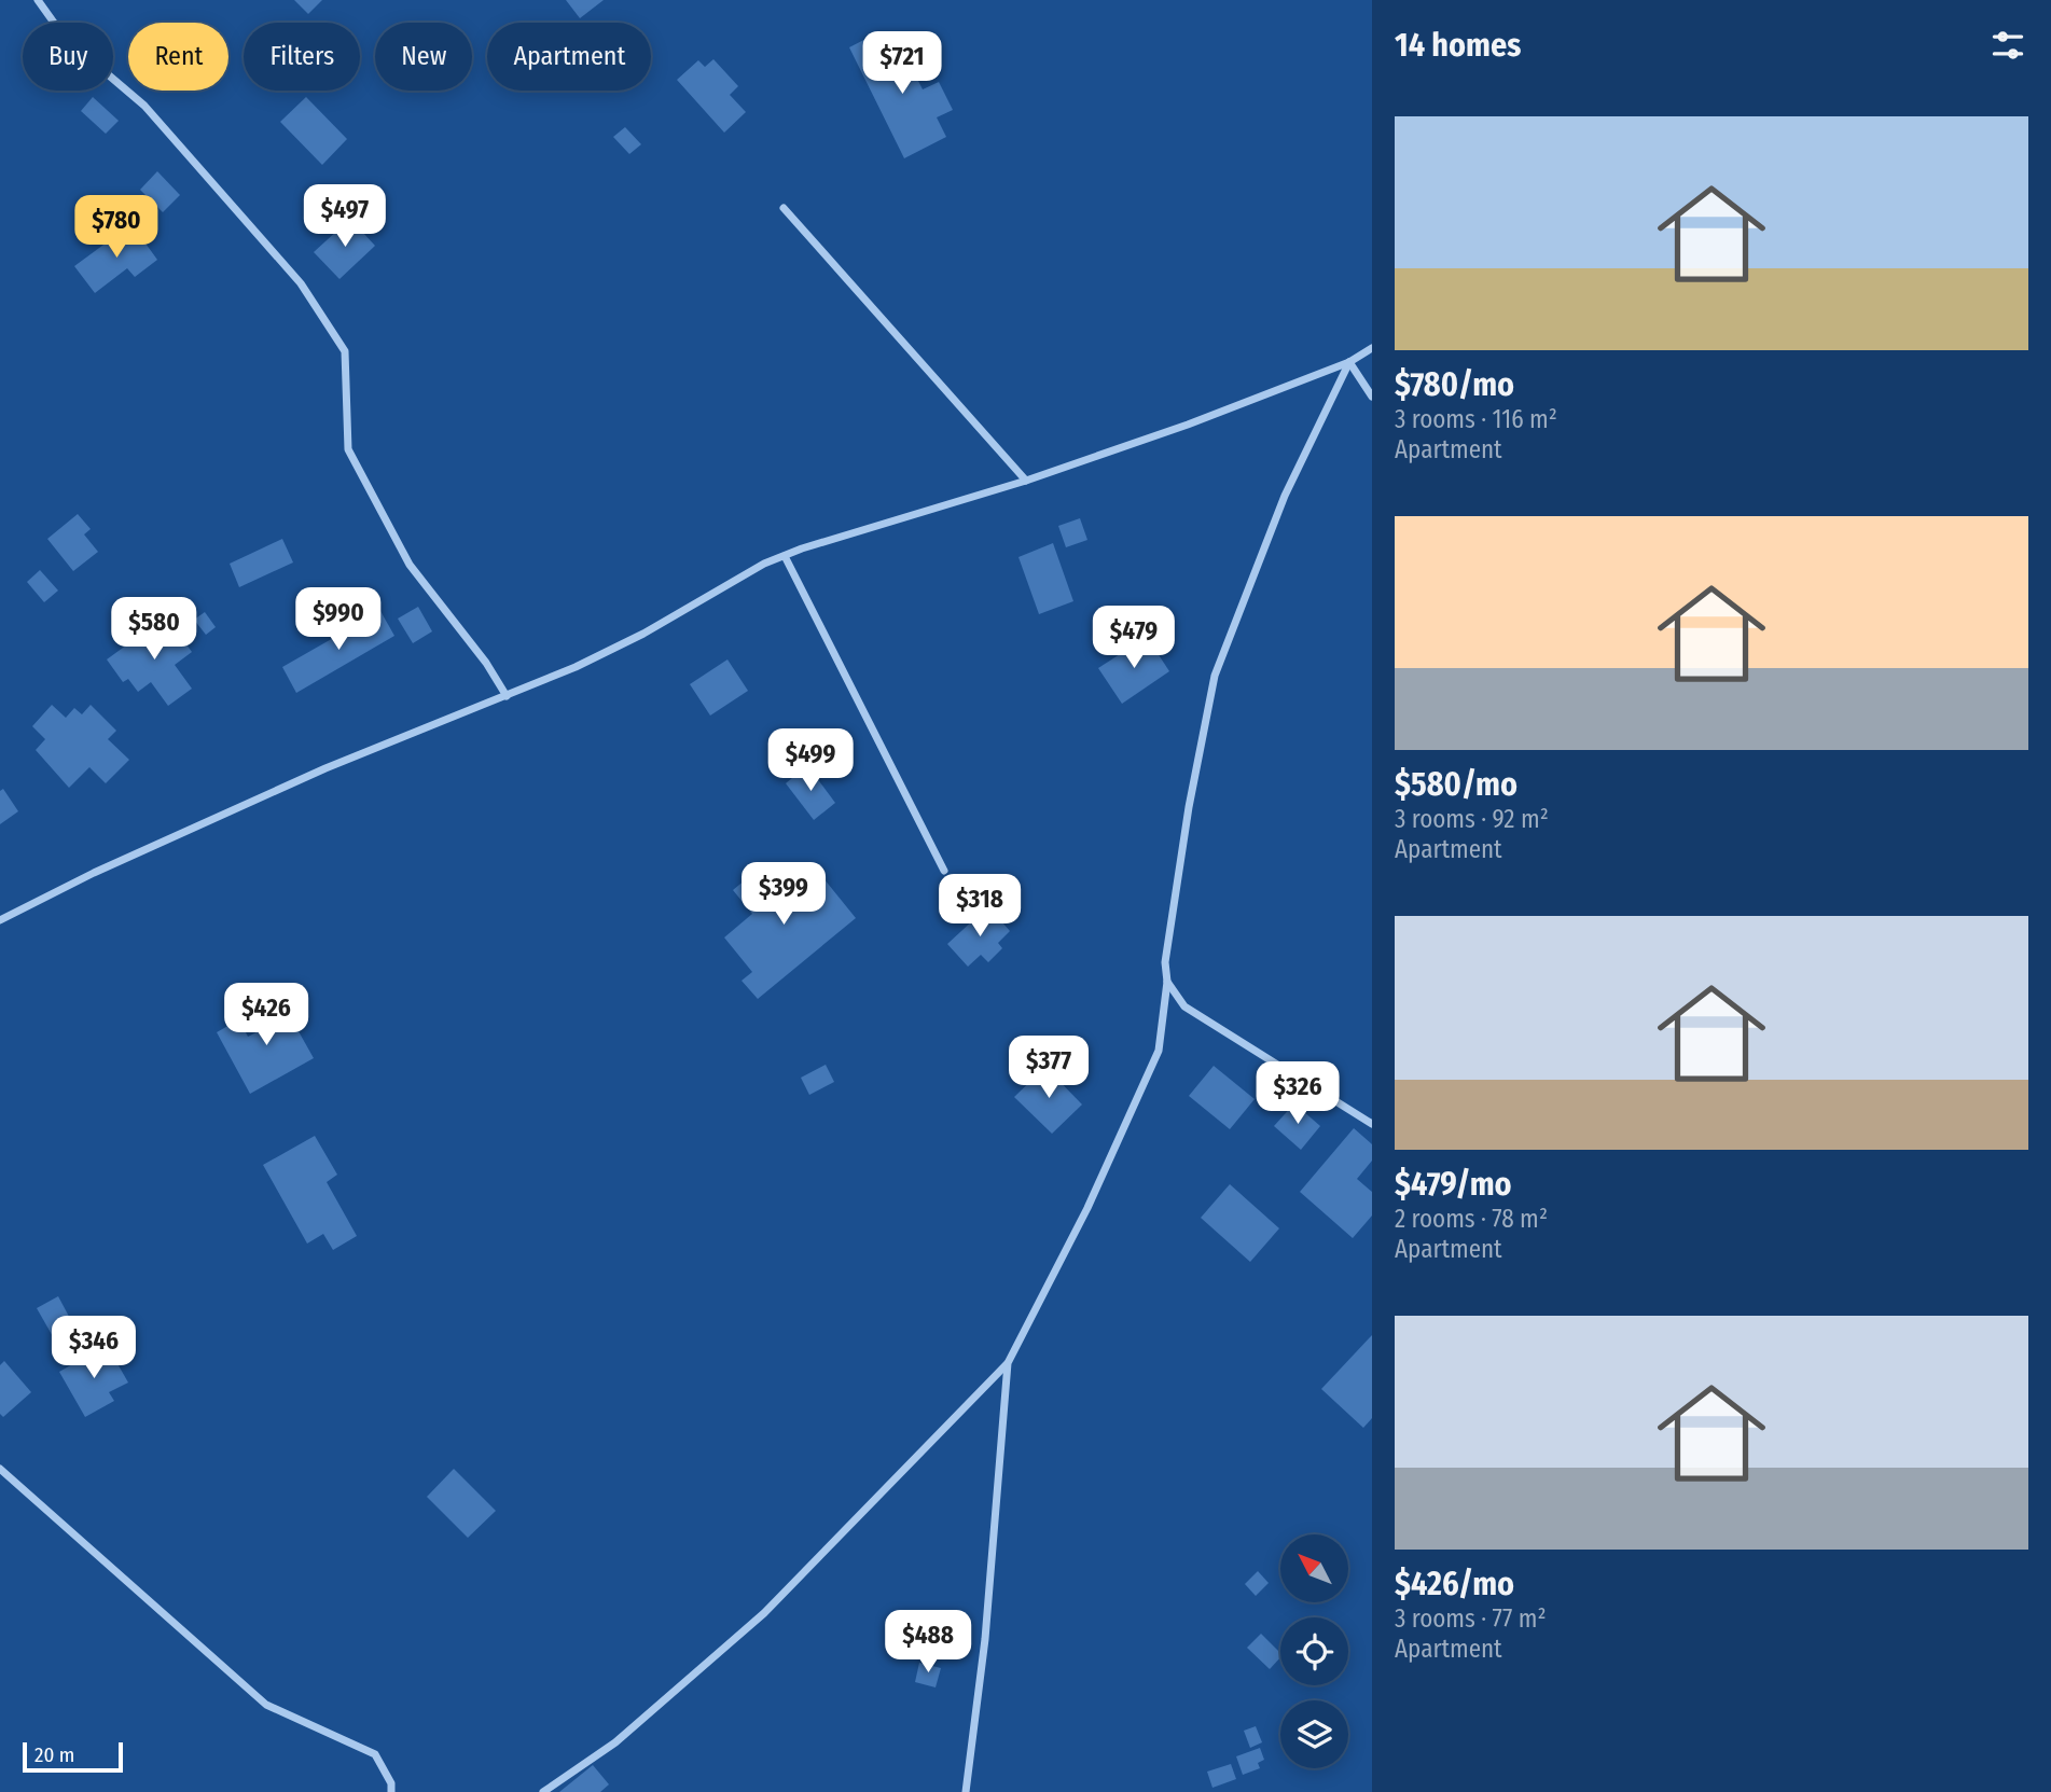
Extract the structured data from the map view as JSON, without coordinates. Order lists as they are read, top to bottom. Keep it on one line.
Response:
{"scale_bar":"20 m","north":"top left","page":{"heading":"14 homes","chip":["Buy","Rent","Filters","New","Apartment"],"price":["$721","$497","$780","$990","$580","$479","$499","$399","$318","$426","$377","$326","$346","$488"],"list":[{"name":"$780/mo","note":"3 rooms · 116 m² · Apartment"},{"name":"$580/mo","note":"3 rooms · 92 m² · Apartment"},{"name":"$479/mo","note":"2 rooms · 78 m² · Apartment"},{"name":"$426/mo","note":"3 rooms · 77 m² · Apartment"}],"scale":"20 m"}}
